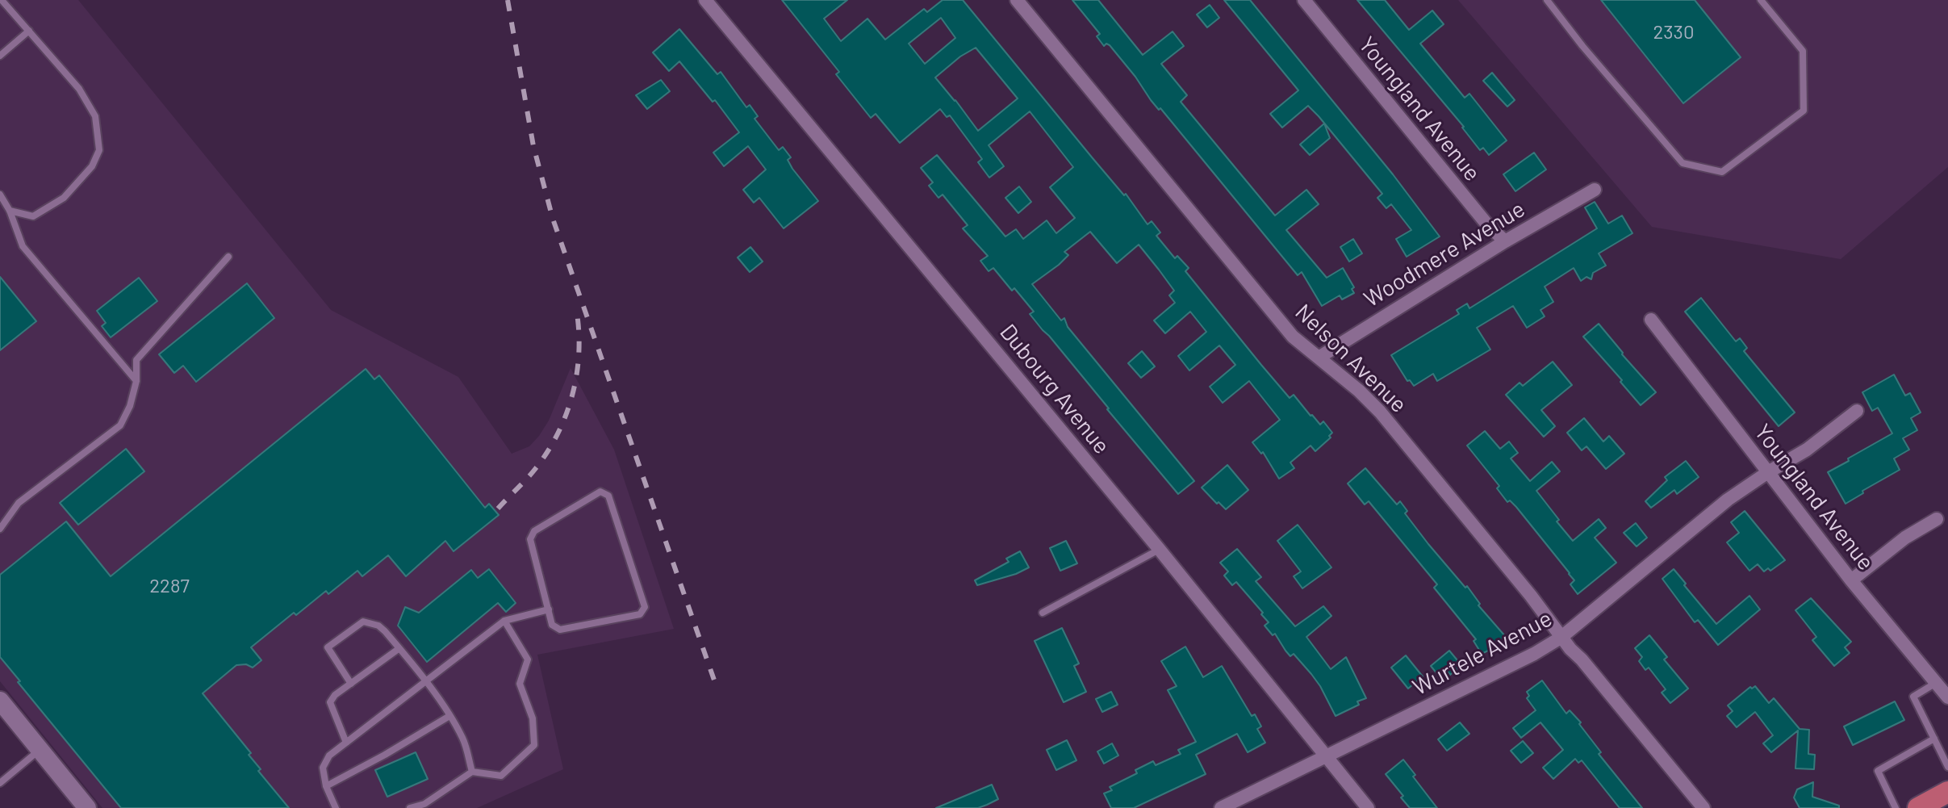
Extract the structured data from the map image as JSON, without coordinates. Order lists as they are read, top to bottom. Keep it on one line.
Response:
{"streets":{"street":["Youngland Avenue","Woodmere Avenue","Nelson Avenue","Dubourg Avenue","Wurtele Avenue"]},"crossings":[["Youngland Avenue","Woodmere Avenue"],["Youngland Avenue","Wurtele Avenue"],["Woodmere Avenue","Nelson Avenue"],["Nelson Avenue","Wurtele Avenue"],["Dubourg Avenue","Wurtele Avenue"]],"house_numbers":["2330","2287"]}
